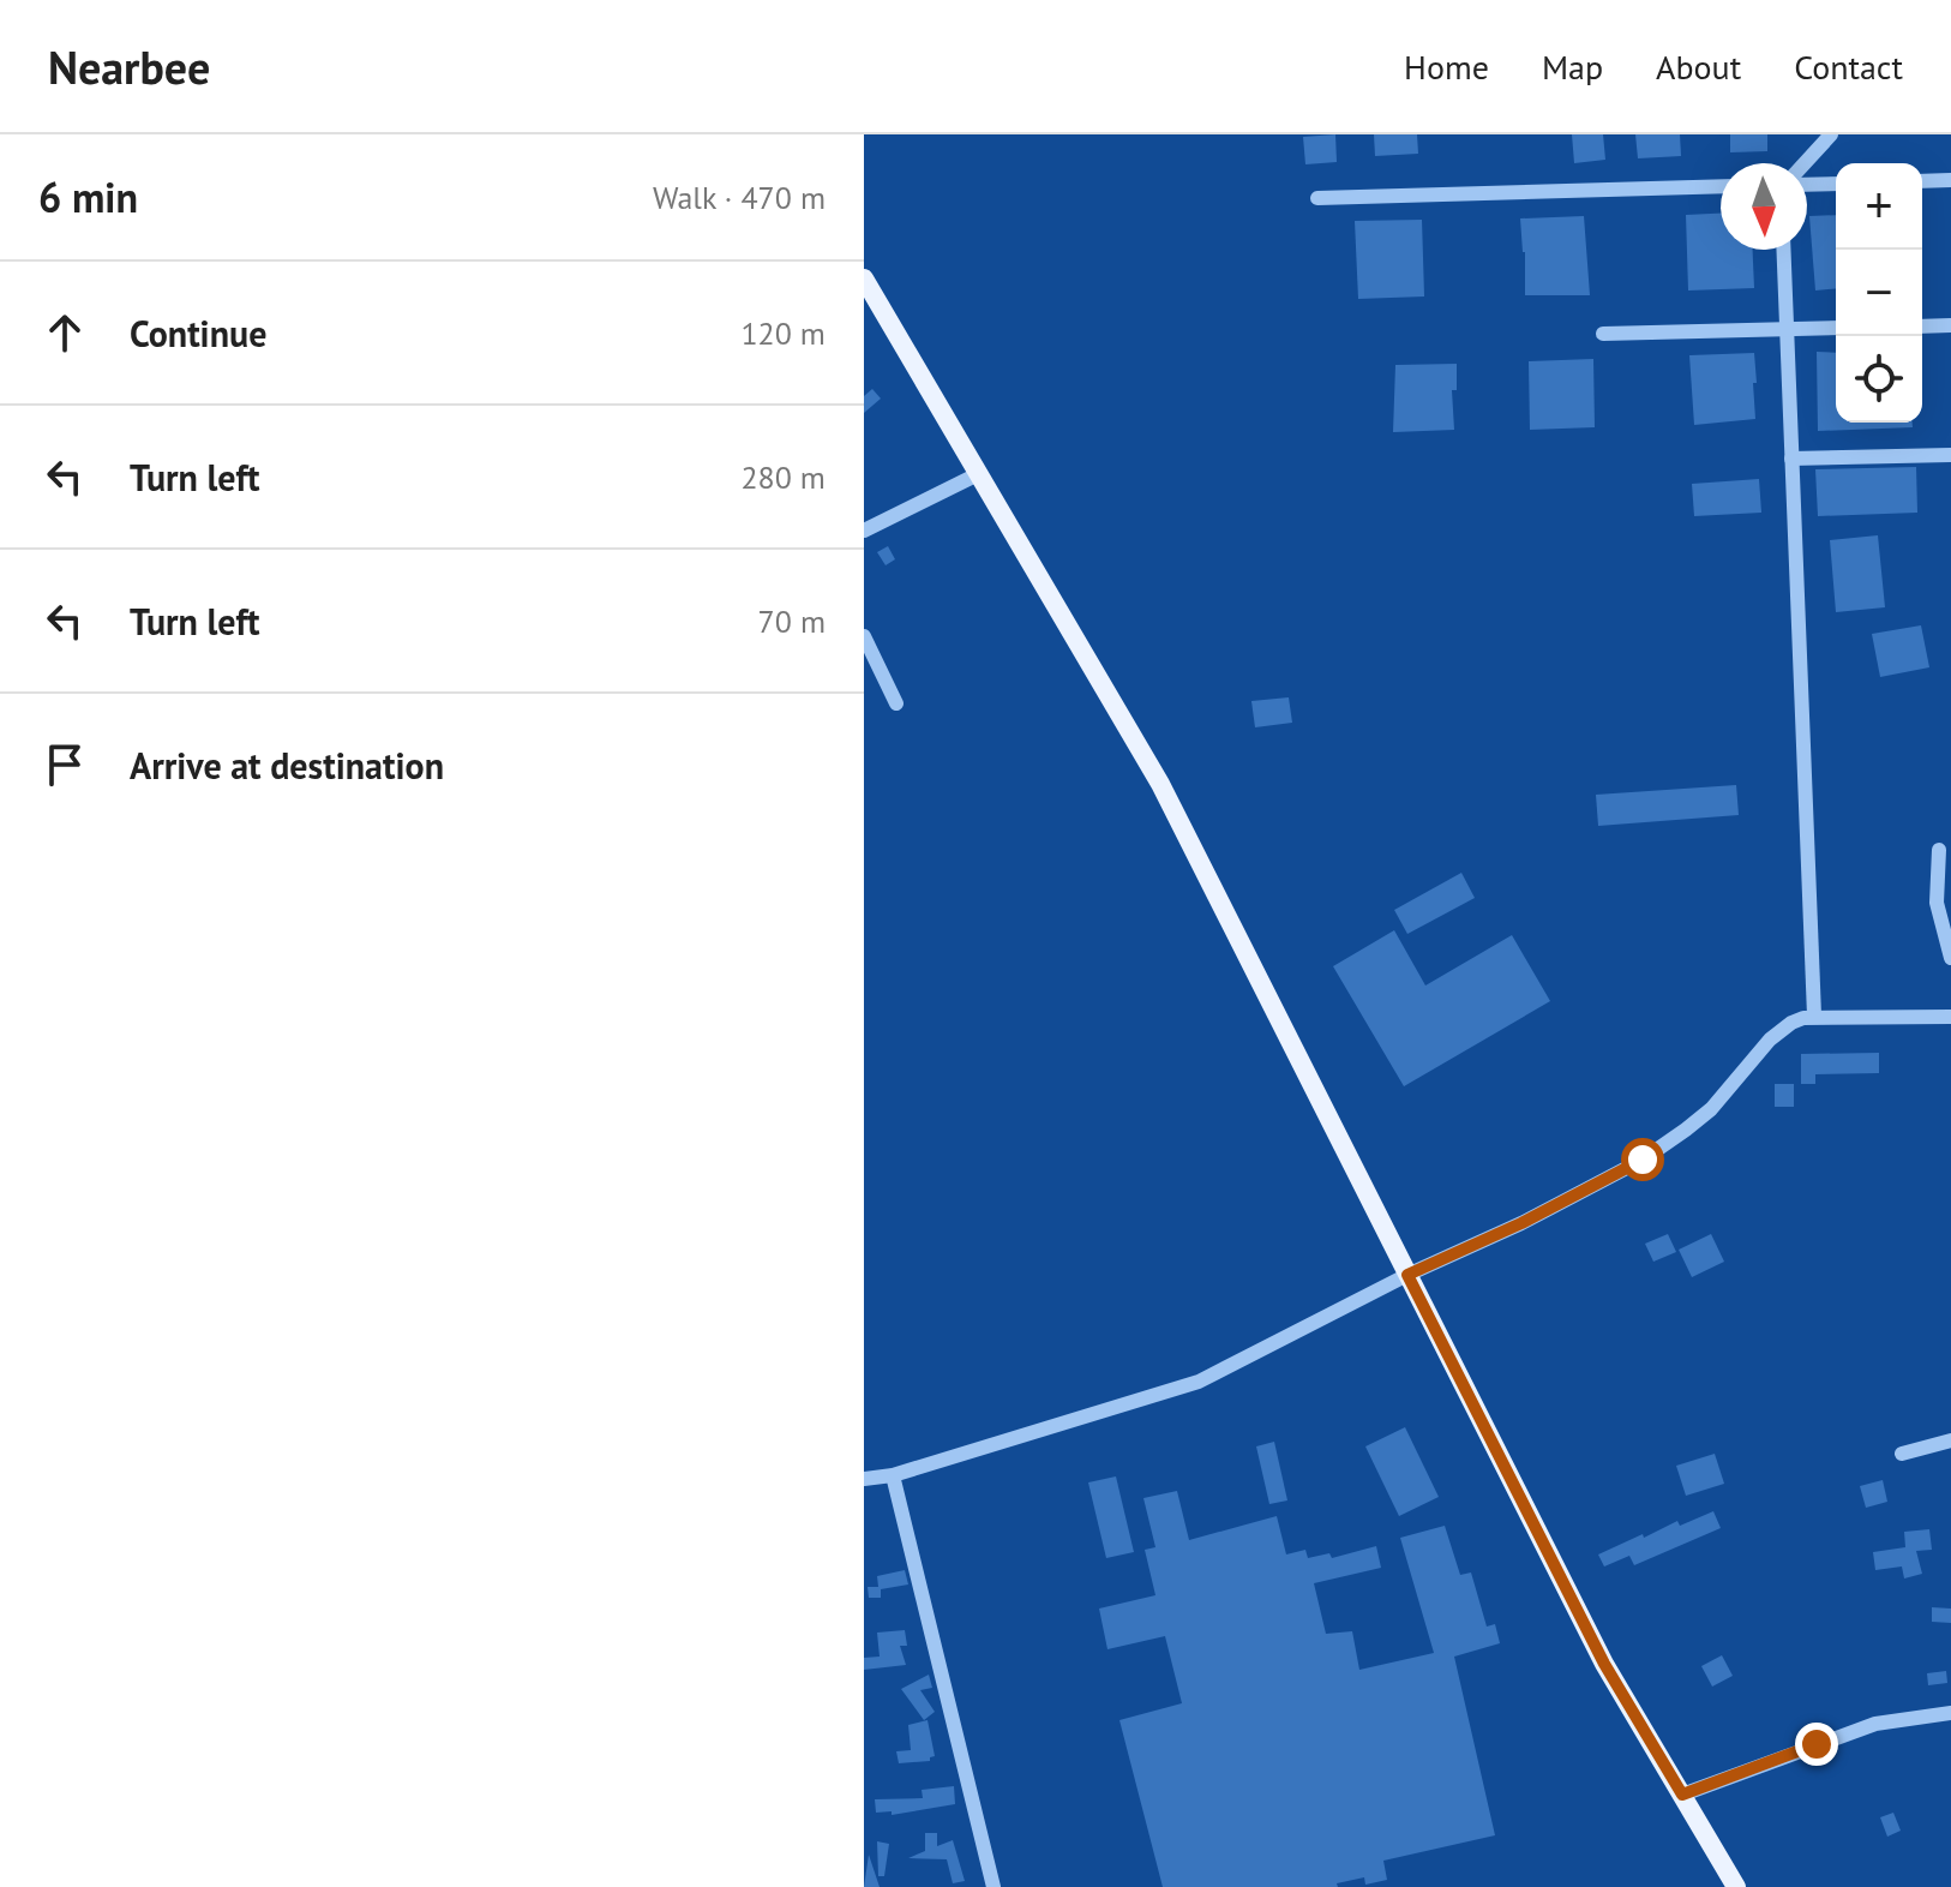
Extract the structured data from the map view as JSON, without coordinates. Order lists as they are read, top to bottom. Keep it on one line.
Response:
{"north":"bottom","page":{"header":"Nearbee","nav":["Home","Map","About","Contact"],"heading":["6 min","Walk · 470 m"],"map_buttons":["+","−"],"list":[["Continue","120 m"],["Turn left","280 m"],["Turn left","70 m"],"Arrive at destination"]}}
